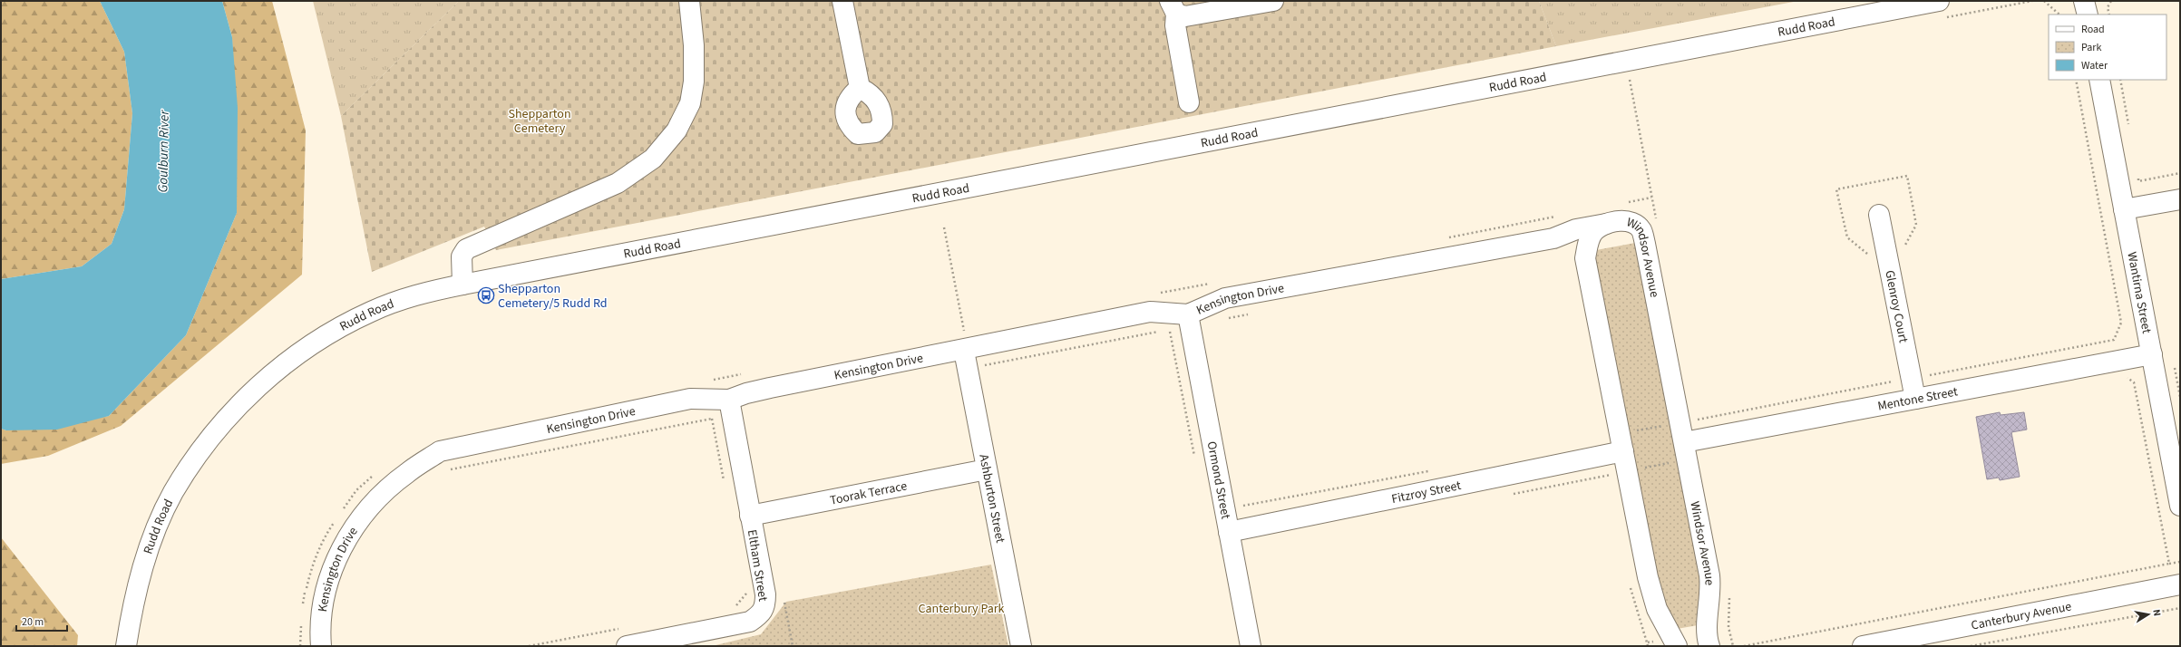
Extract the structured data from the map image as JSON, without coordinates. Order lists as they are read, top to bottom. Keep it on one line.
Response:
{"streets":{"street":["Rudd Road","Windsor Avenue","Wantirna Street","Kensington Drive","Glenroy Court","Mentone Street","Ormond Street","Fitzroy Street","Toorak Terrace","Ashburton Street","Eltham Street","Canterbury Avenue"]},"crossings":[["Windsor Avenue","Kensington Drive"],["Windsor Avenue","Mentone Street"],["Windsor Avenue","Fitzroy Street"],["Wantirna Street","Mentone Street"],["Kensington Drive","Ormond Street"],["Kensington Drive","Ashburton Street"],["Kensington Drive","Eltham Street"],["Glenroy Court","Mentone Street"],["Ormond Street","Fitzroy Street"],["Toorak Terrace","Ashburton Street"],["Toorak Terrace","Eltham Street"]],"water":["Goulburn River"],"parks":["Shepparton Cemetery","Canterbury Park"],"places":{"bus stop":["Shepparton Cemetery/5 Rudd Rd"]},"legend":["Road","Park","Water"],"scale_bar":"20 m","north":"right"}
